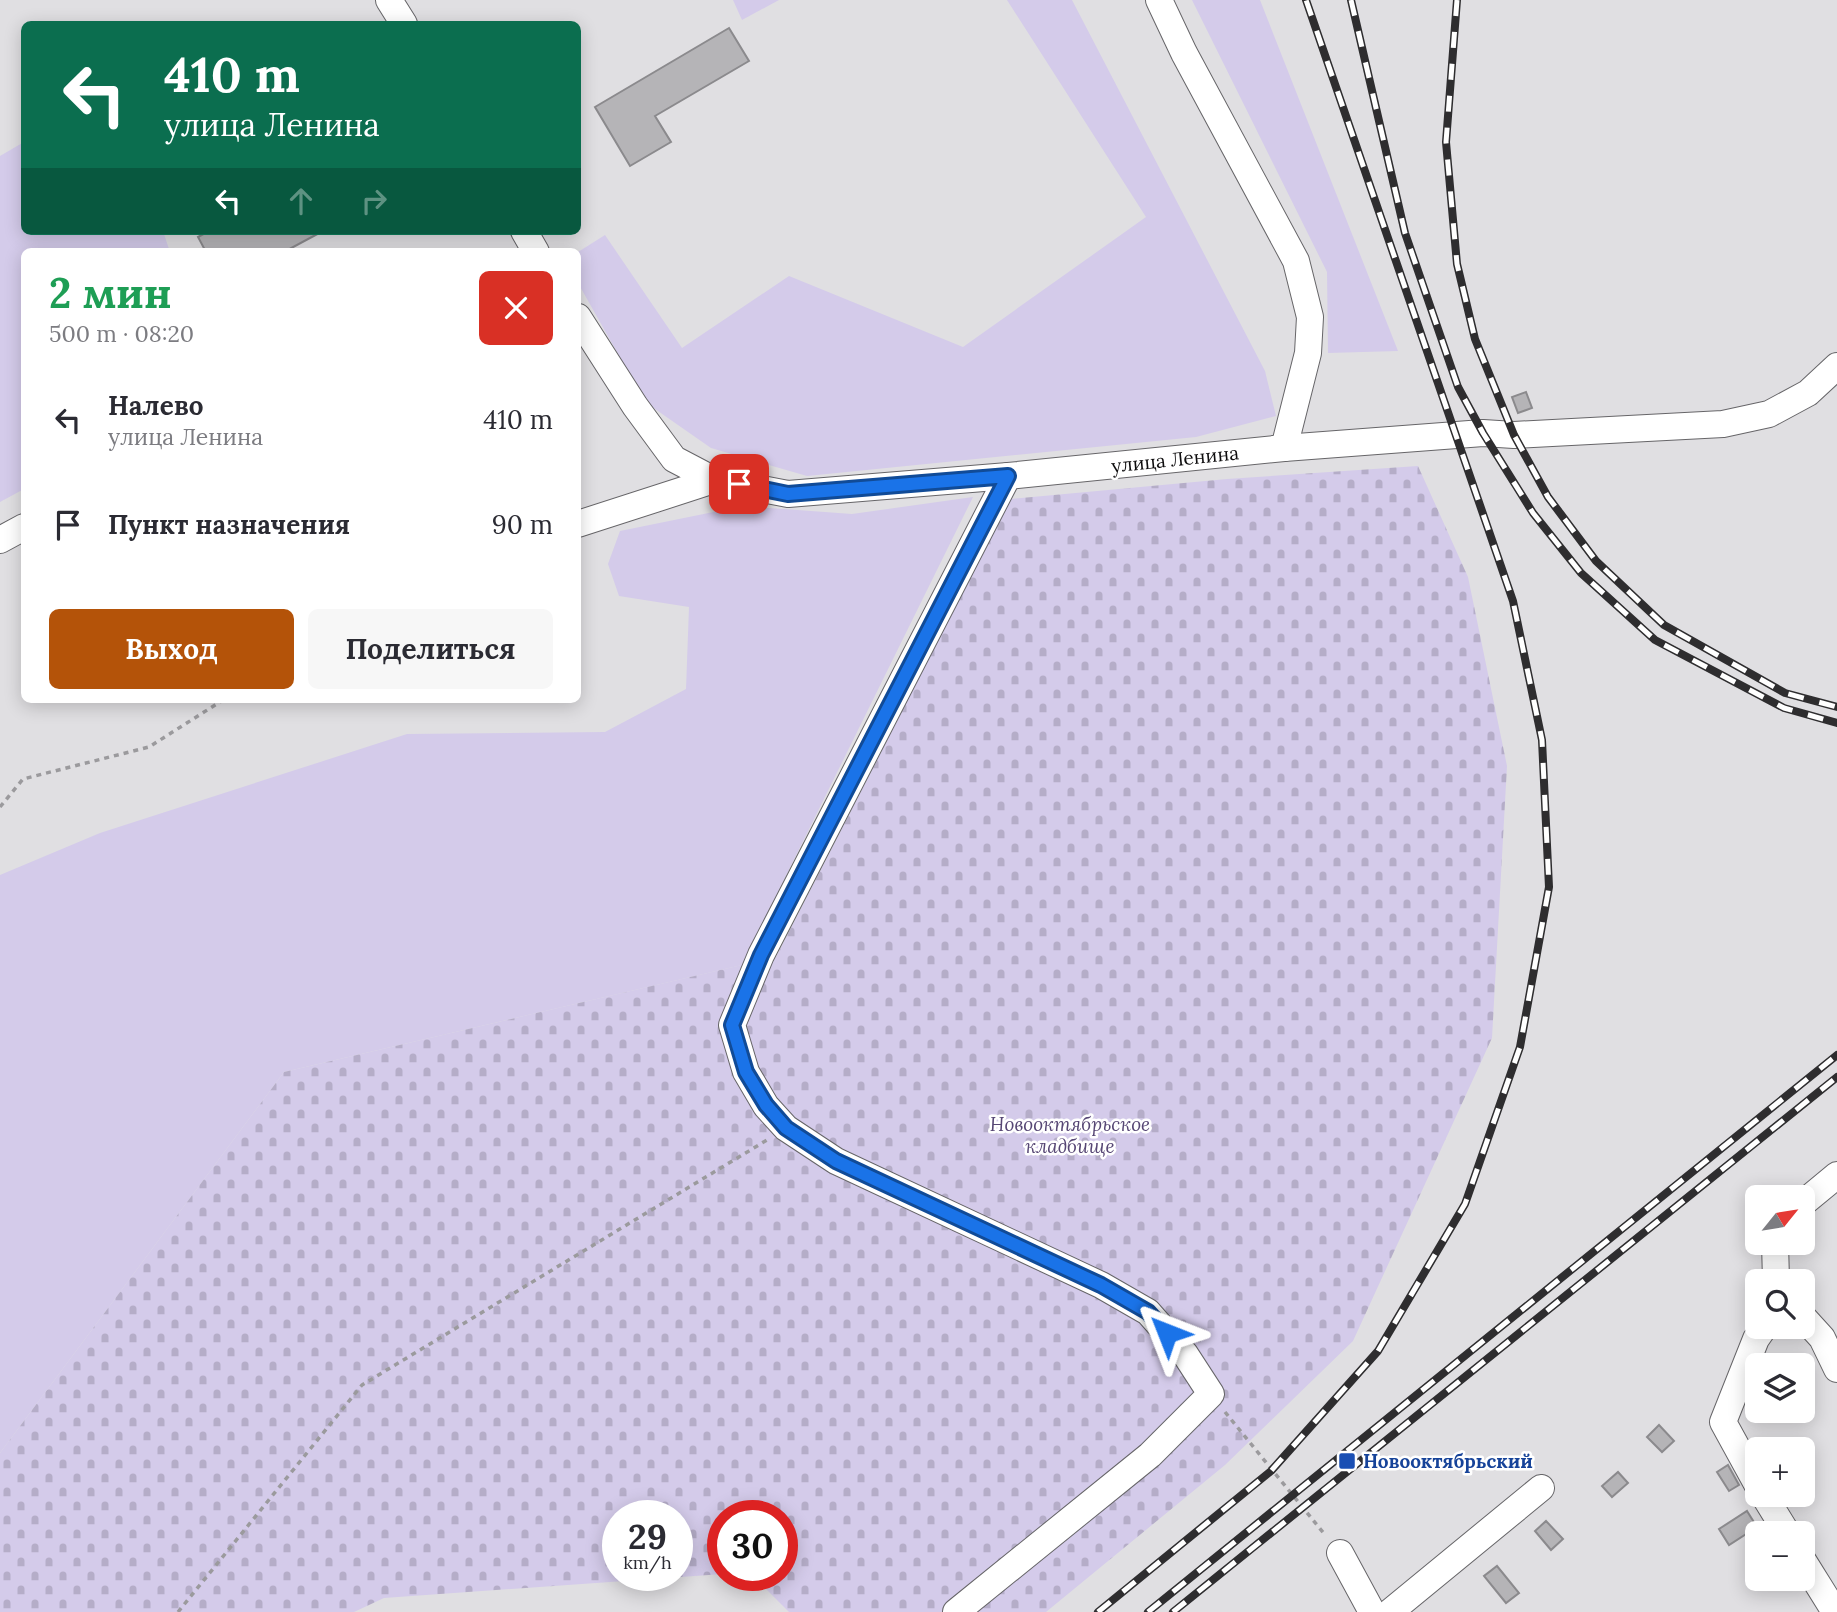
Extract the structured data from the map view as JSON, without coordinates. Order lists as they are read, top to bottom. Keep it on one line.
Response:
{"streets":{"street":["улица Ленина"]},"parks":["Новооктябрьское кладбище"],"places":{"transit":["Новооктябрьский"]},"north":"top right","page":{"turn":["410 m","улица Ленина"],"heading":["2 мин","500 m · 08:20"],"list":[{"name":"Налево","note":"улица Ленина","value":"410 m"},{"name":"Пункт назначения","value":"90 m"}],"buttons":["Выход","Поделиться"],"map_buttons":["+","−"],"speed":"29 km/h","limit":"30"}}
